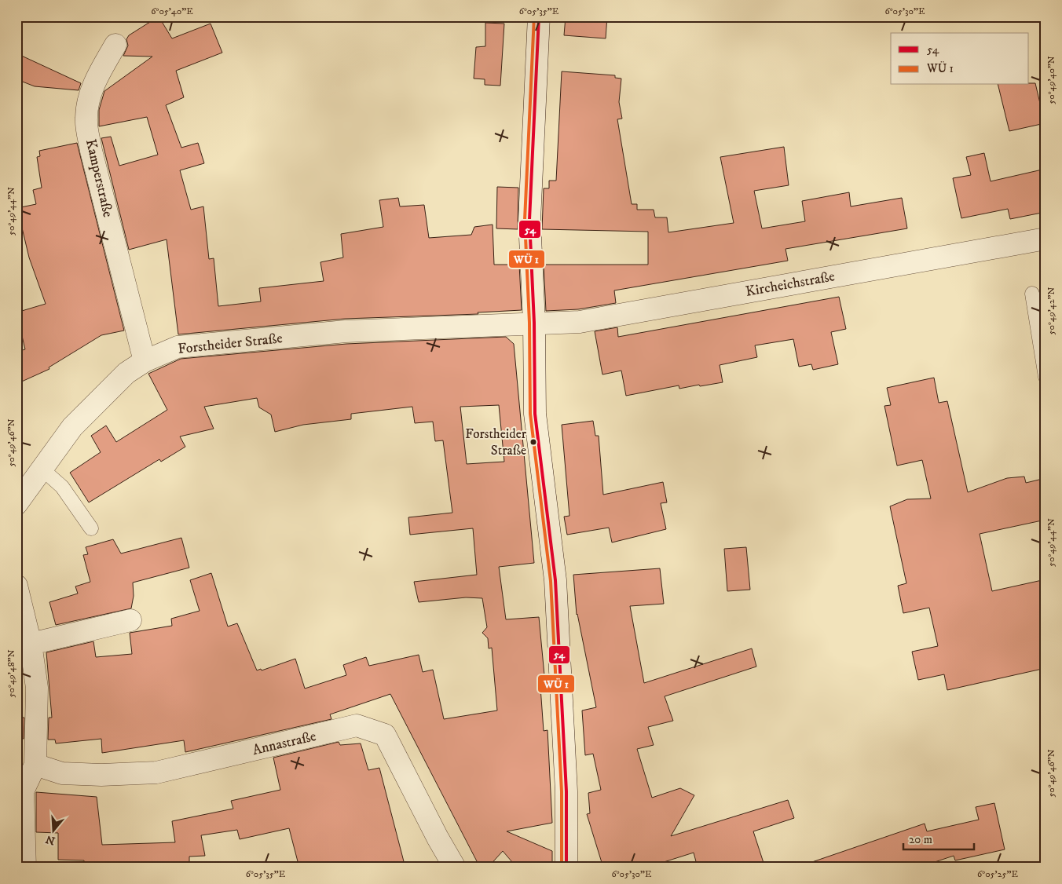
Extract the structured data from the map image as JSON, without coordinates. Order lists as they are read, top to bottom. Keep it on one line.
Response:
{"streets":{"street":["Kamperstraße","Kircheichstraße","Forstheider Straße","Annastraße"]},"crossings":[["Kamperstraße","Forstheider Straße"],["Kircheichstraße","Forstheider Straße"]],"places":["Forstheider Straße"],"lines":["transit line 54"],"legend":["54","WÜ 1"],"scale_bar":"20 m","north":"bottom","coordinates":["6°05'40\"E","6°05'35\"E","6°05'30\"E","50°49'40\"N","50°49'44\"N","50°49'42\"N","50°49'46\"N","50°49'48\"N","6°05'25\"E"]}
